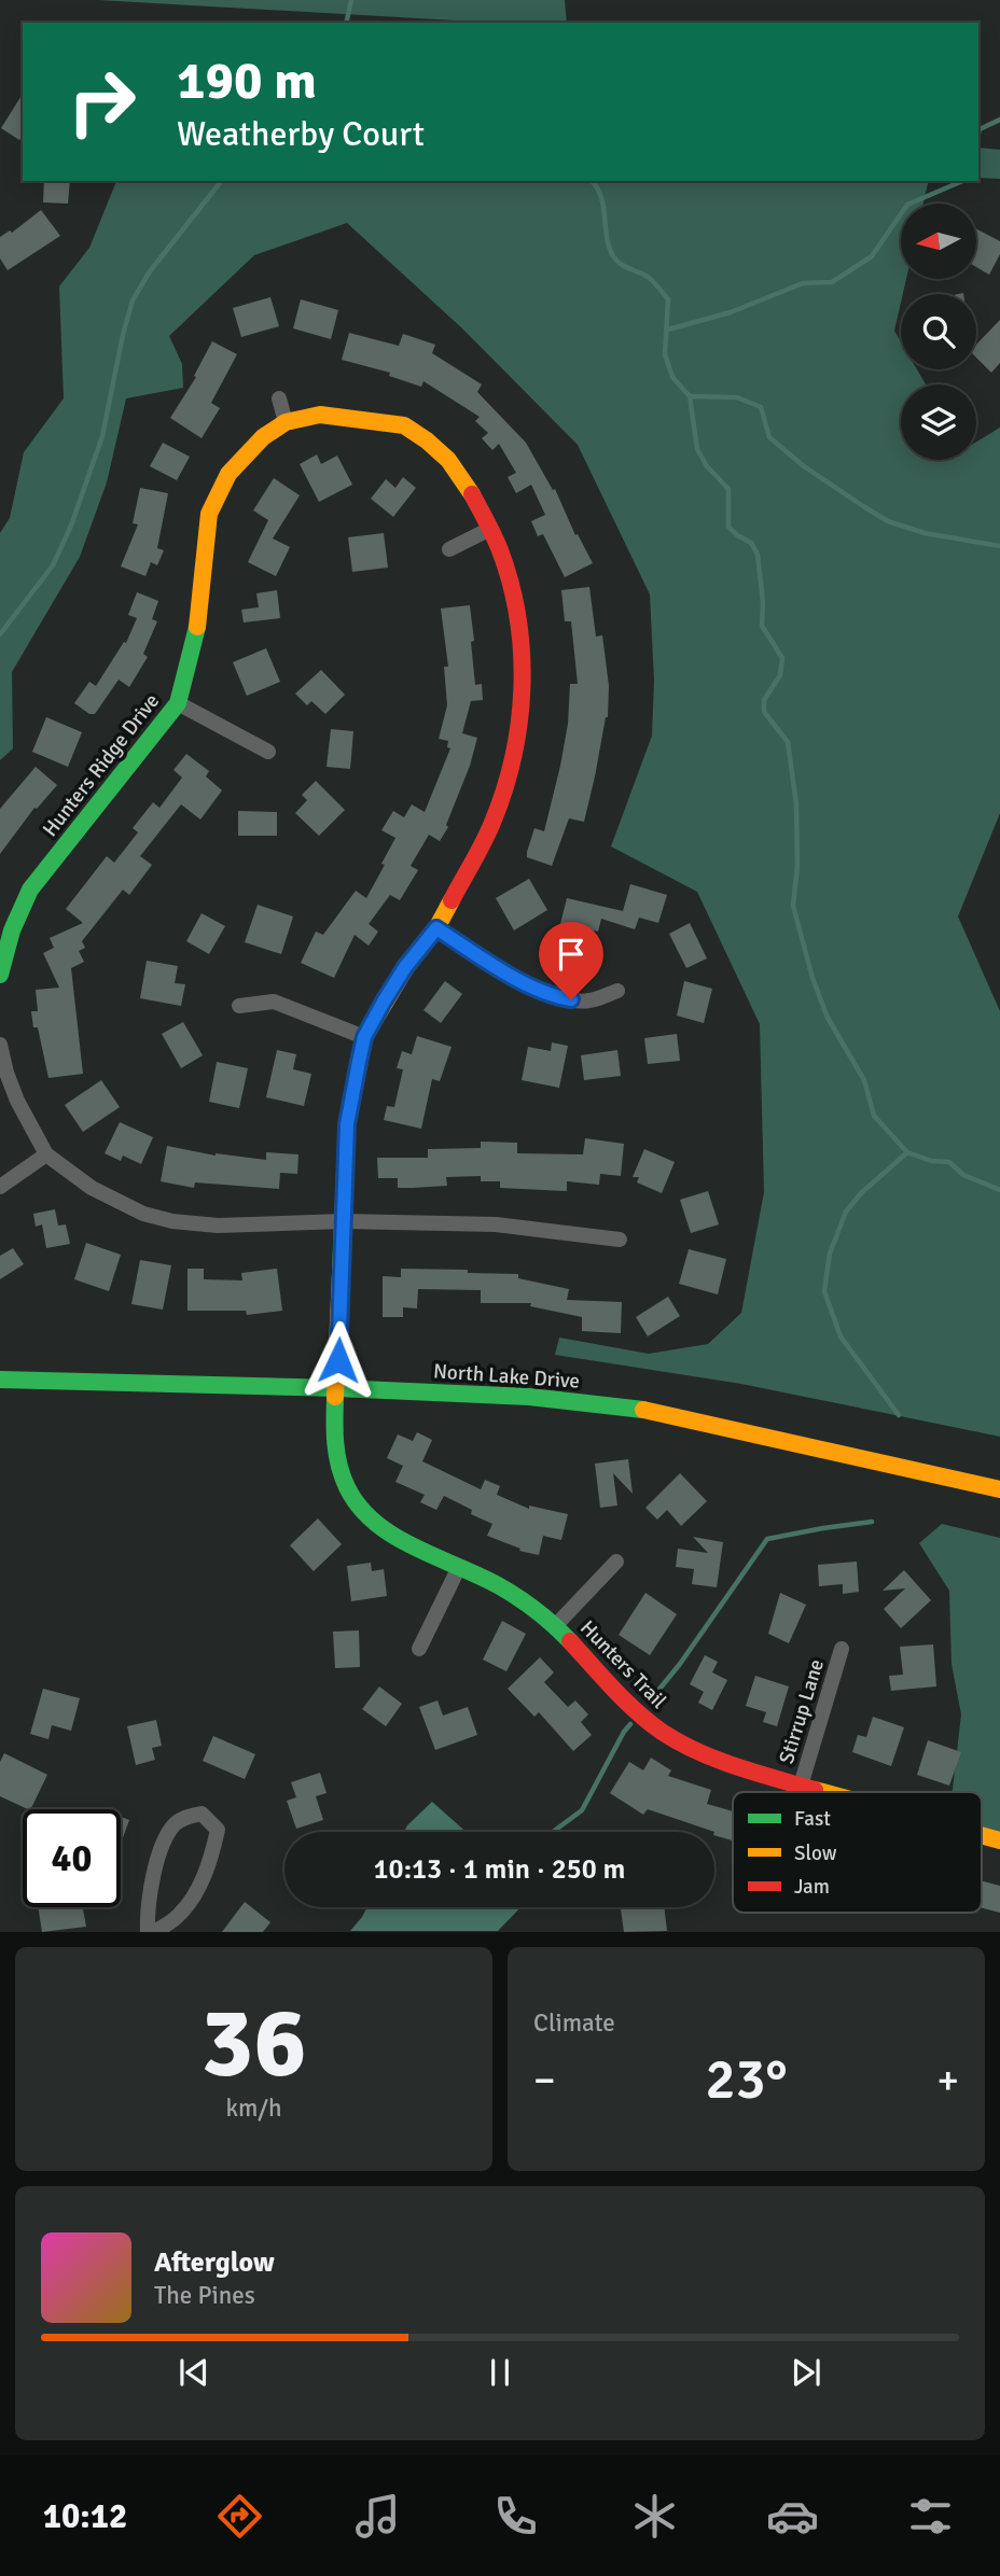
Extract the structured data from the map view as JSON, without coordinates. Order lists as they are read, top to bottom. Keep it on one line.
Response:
{"streets":{"street":["Hunters Ridge Drive","North Lake Drive","Hunters Trail","Stirrup Lane"]},"crossings":[["Hunters Ridge Drive","North Lake Drive"],["Hunters Ridge Drive","Hunters Trail"],["North Lake Drive","Hunters Trail"],["Hunters Trail","Stirrup Lane"]],"legend":["Fast","Slow","Jam"],"north":"left","page":{"turn":["190 m","Weatherby Court"],"limit":"40","trip":"10:13 · 1 min · 250 m","tile":[["36","km/h"],"Climate"],"heat":["−","23°","+"],"song":["Afterglow","The Pines"],"tabs":"10:12"}}
